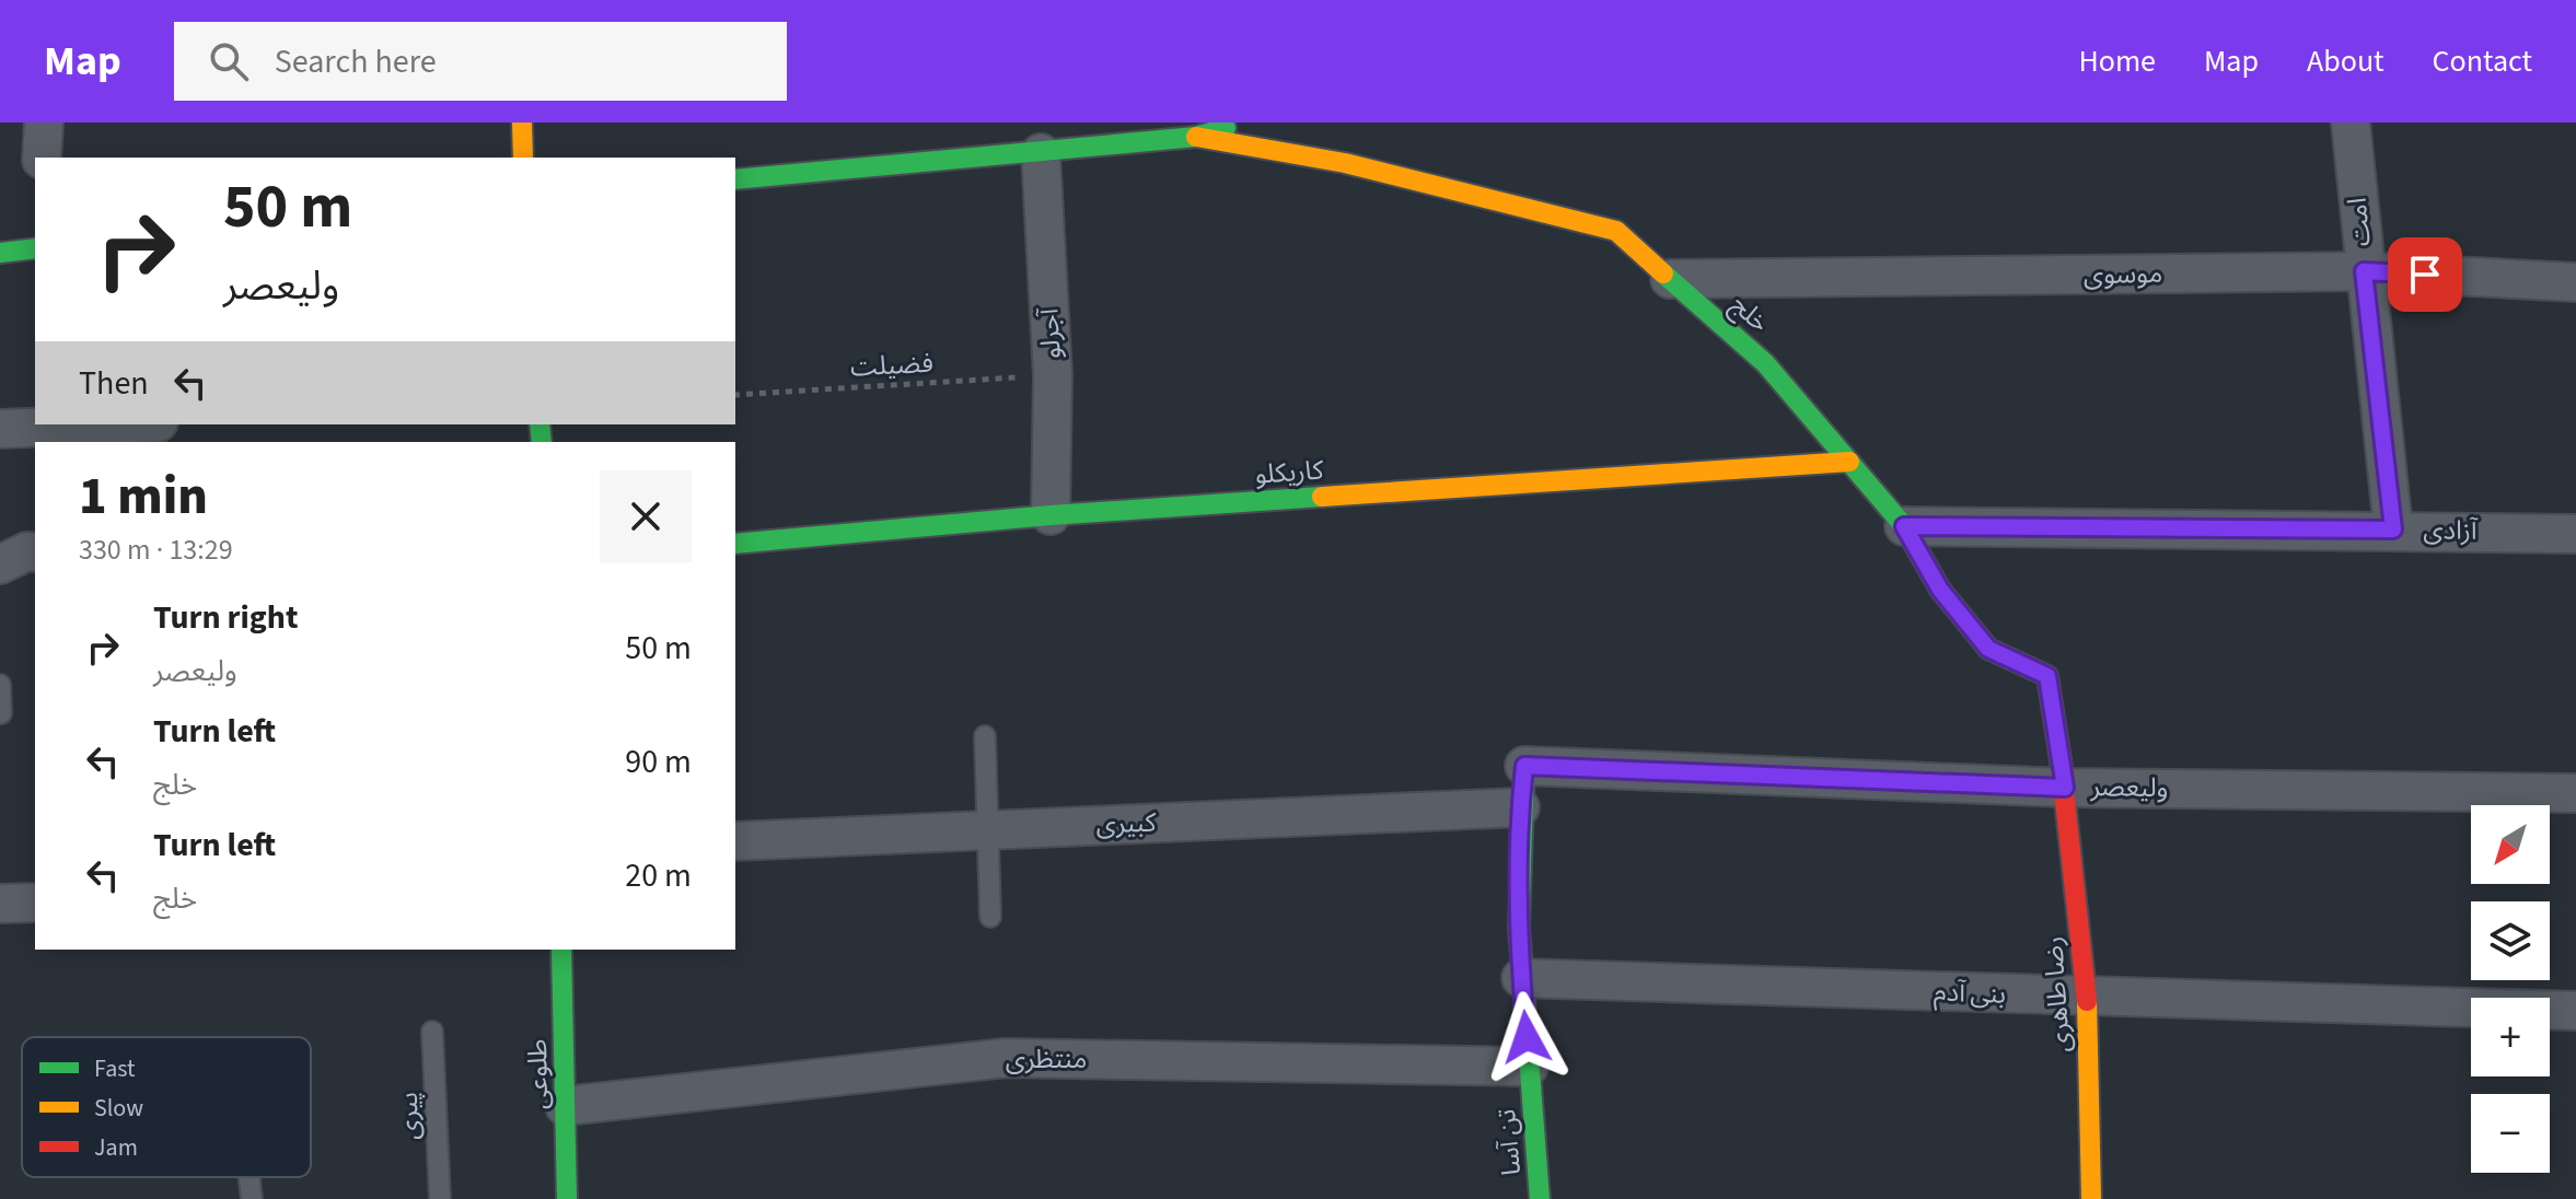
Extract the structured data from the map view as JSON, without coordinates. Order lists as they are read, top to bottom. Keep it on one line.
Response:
{"streets":{"street":["امت","موسوی","خلج","آجرلو","کاریکلو","آزادی","ولیعصر","کبیری","بنی آدم","رضا طاهری","منتظری","طلوعی","تن آسا"],"lane":["پیری"],"path":["فضیلت"]},"crossings":[["امت","موسوی"],["امت","آزادی"],["موسوی","خلج"],["خلج","کاریکلو"],["خلج","آزادی"],["خلج","ولیعصر"],["خلج","رضا طاهری"],["آجرلو","فضیلت"],["آجرلو","کاریکلو"],["ولیعصر","رضا طاهری"],["ولیعصر","تن آسا"],["کبیری","تن آسا"],["بنی آدم","رضا طاهری"],["بنی آدم","تن آسا"],["منتظری","طلوعی"],["منتظری","تن آسا"]],"legend":["Fast","Slow","Jam"],"north":"bottom left","page":{"header":"Map","search":"Search here","nav":["Home","Map","About","Contact"],"turn":["50 m","ولیعصر"],"then":"Then","heading":["1 min","330 m · 13:29"],"list":[{"name":"Turn right","note":"ولیعصر","value":"50 m"},{"name":"Turn left","note":"خلج","value":"90 m"},{"name":"Turn left","note":"خلج","value":"20 m"}],"map_buttons":["+","−"]}}
